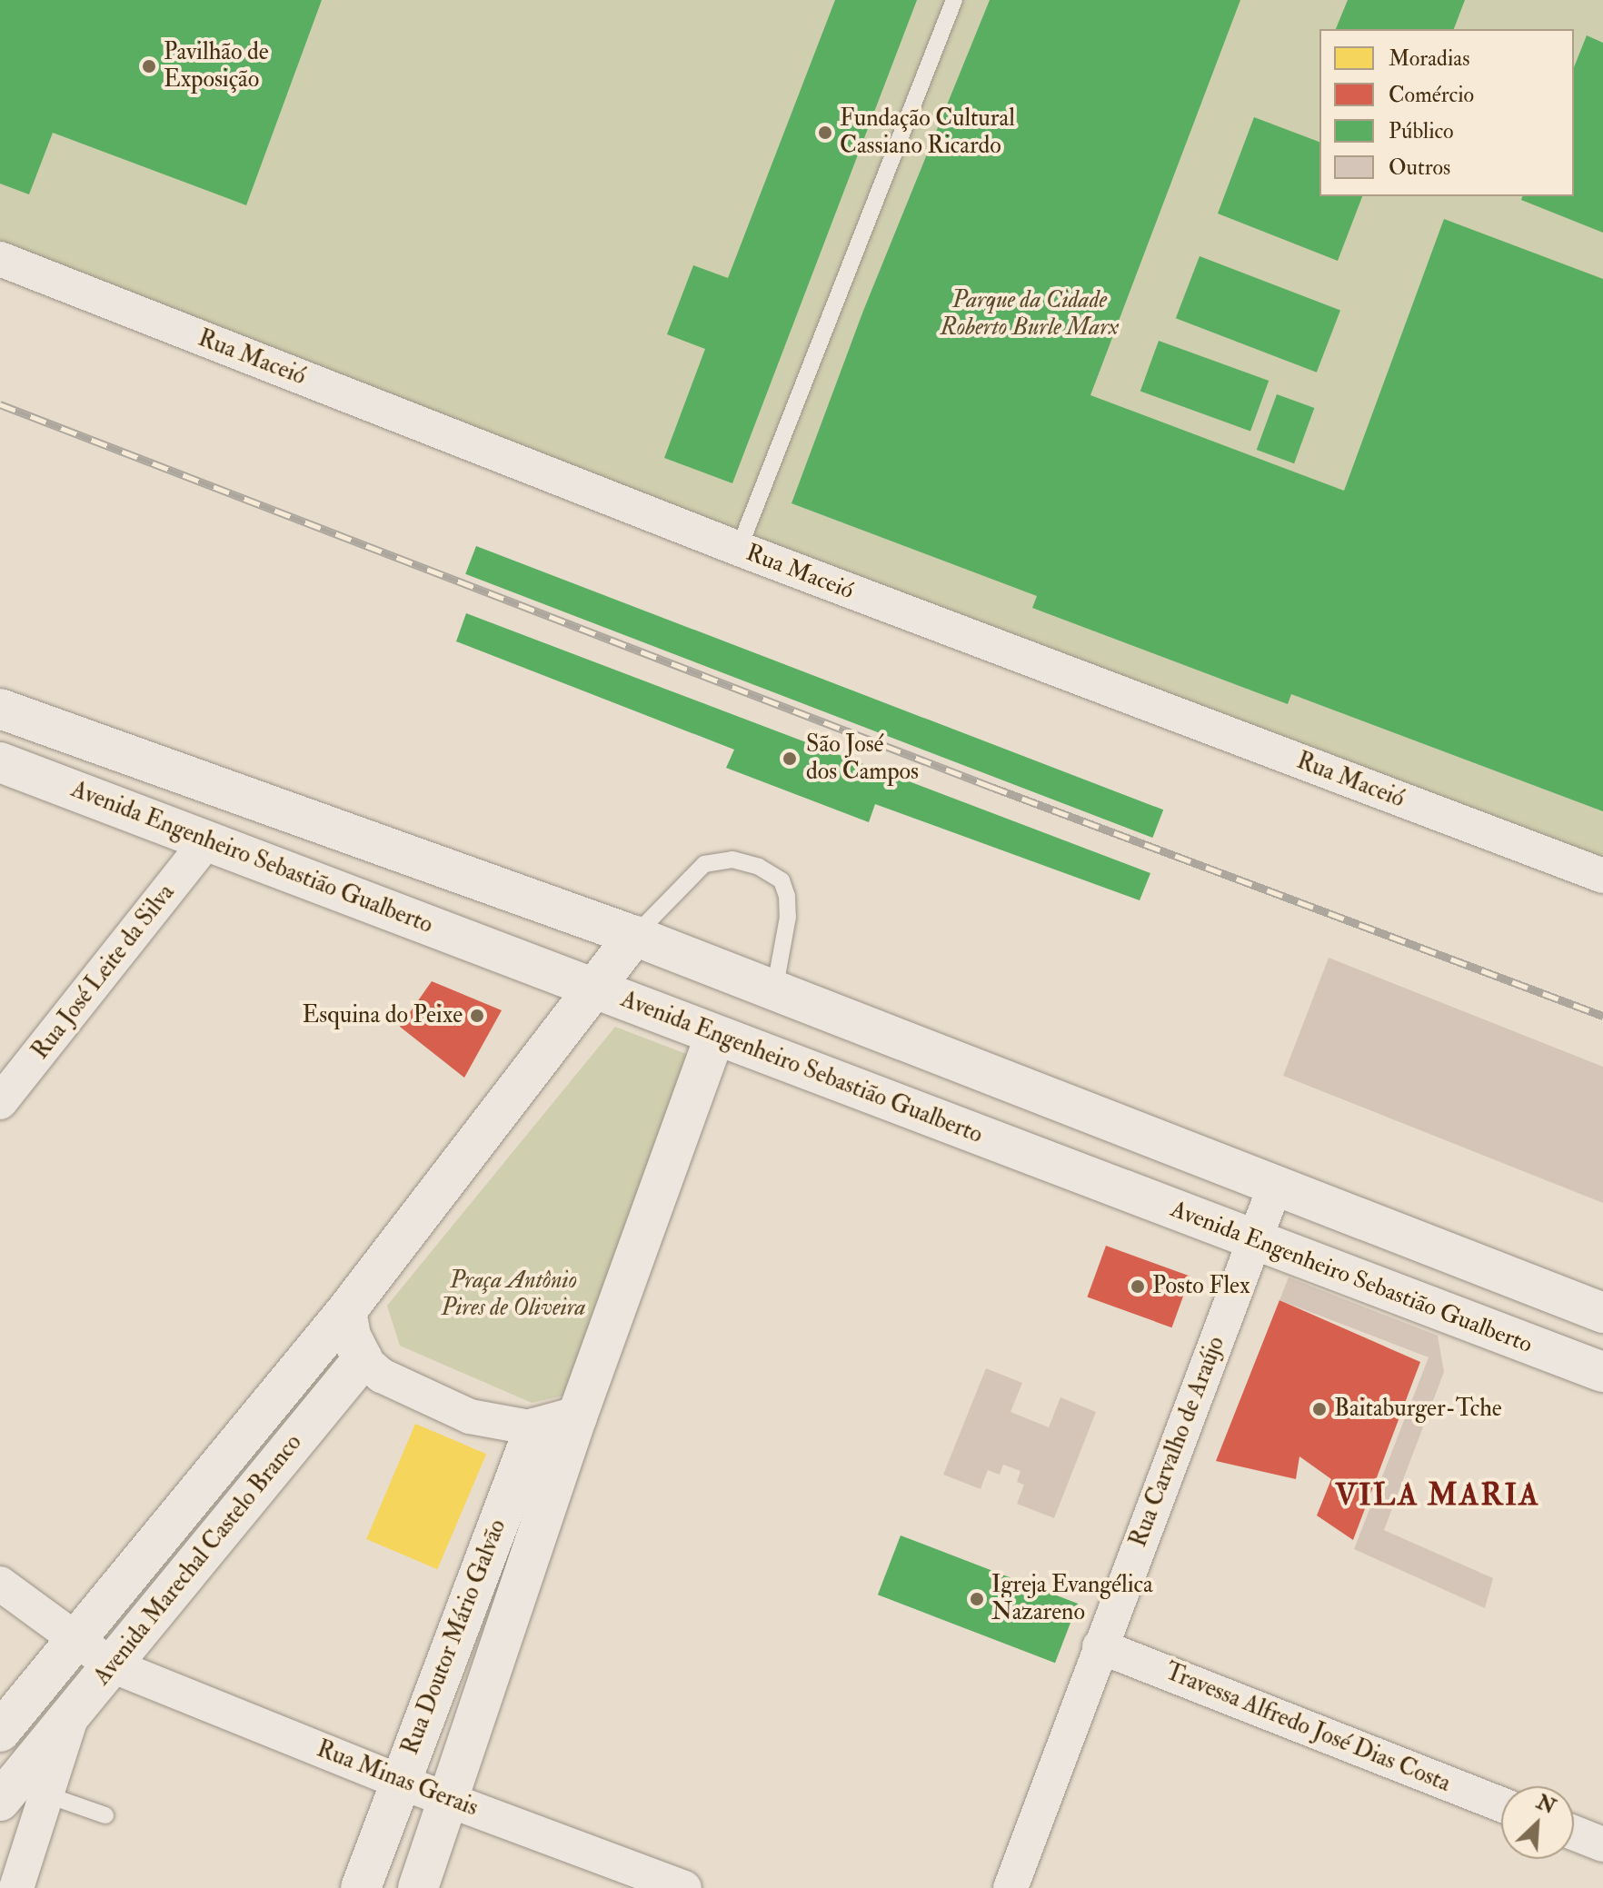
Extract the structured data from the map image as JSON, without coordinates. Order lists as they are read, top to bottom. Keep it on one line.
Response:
{"streets":{"main road":["Avenida Engenheiro Sebastião Gualberto","Avenida Marechal Castelo Branco","Rua Doutor Mário Galvão"],"street":["Rua Maceió","Rua José Leite da Silva","Rua Carvalho de Araújo","Travessa Alfredo José Dias Costa","Rua Minas Gerais"]},"crossings":[["Avenida Engenheiro Sebastião Gualberto","Rua José Leite da Silva"],["Avenida Engenheiro Sebastião Gualberto","Rua Carvalho de Araújo"],["Avenida Engenheiro Sebastião Gualberto","Avenida Marechal Castelo Branco"],["Avenida Engenheiro Sebastião Gualberto","Rua Doutor Mário Galvão"],["Rua Carvalho de Araújo","Travessa Alfredo José Dias Costa"],["Avenida Marechal Castelo Branco","Rua Minas Gerais"],["Rua Doutor Mário Galvão","Rua Minas Gerais"]],"districts":["VILA MARIA"],"parks":["Parque da Cidade Roberto Burle Marx","Praça Antônio Pires de Oliveira"],"places":["Pavilhão de Exposição","Fundação Cultural Cassiano Ricardo","São José dos Campos","Esquina do Peixe","Posto Flex","Baitaburger-Tche","Igreja Evangélica Nazareno"],"legend":["Moradias","Comércio","Público","Outros"],"north":"top right"}
